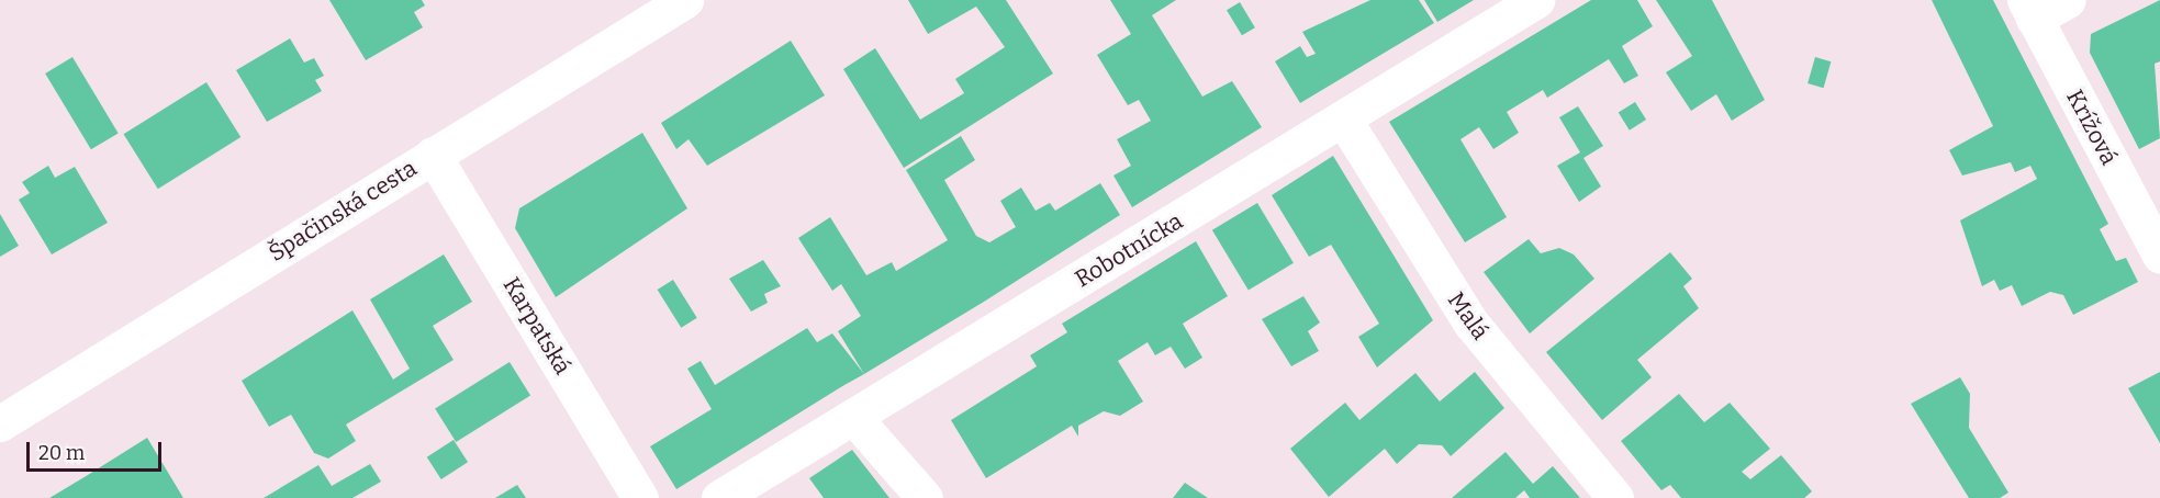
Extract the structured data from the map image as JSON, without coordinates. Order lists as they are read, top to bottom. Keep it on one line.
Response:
{"streets":{"street":["Krížová","Špačinská cesta","Robotnícka","Malá","Karpatská"]},"crossings":[["Špačinská cesta","Karpatská"],["Robotnícka","Malá"]],"scale_bar":"20 m"}
